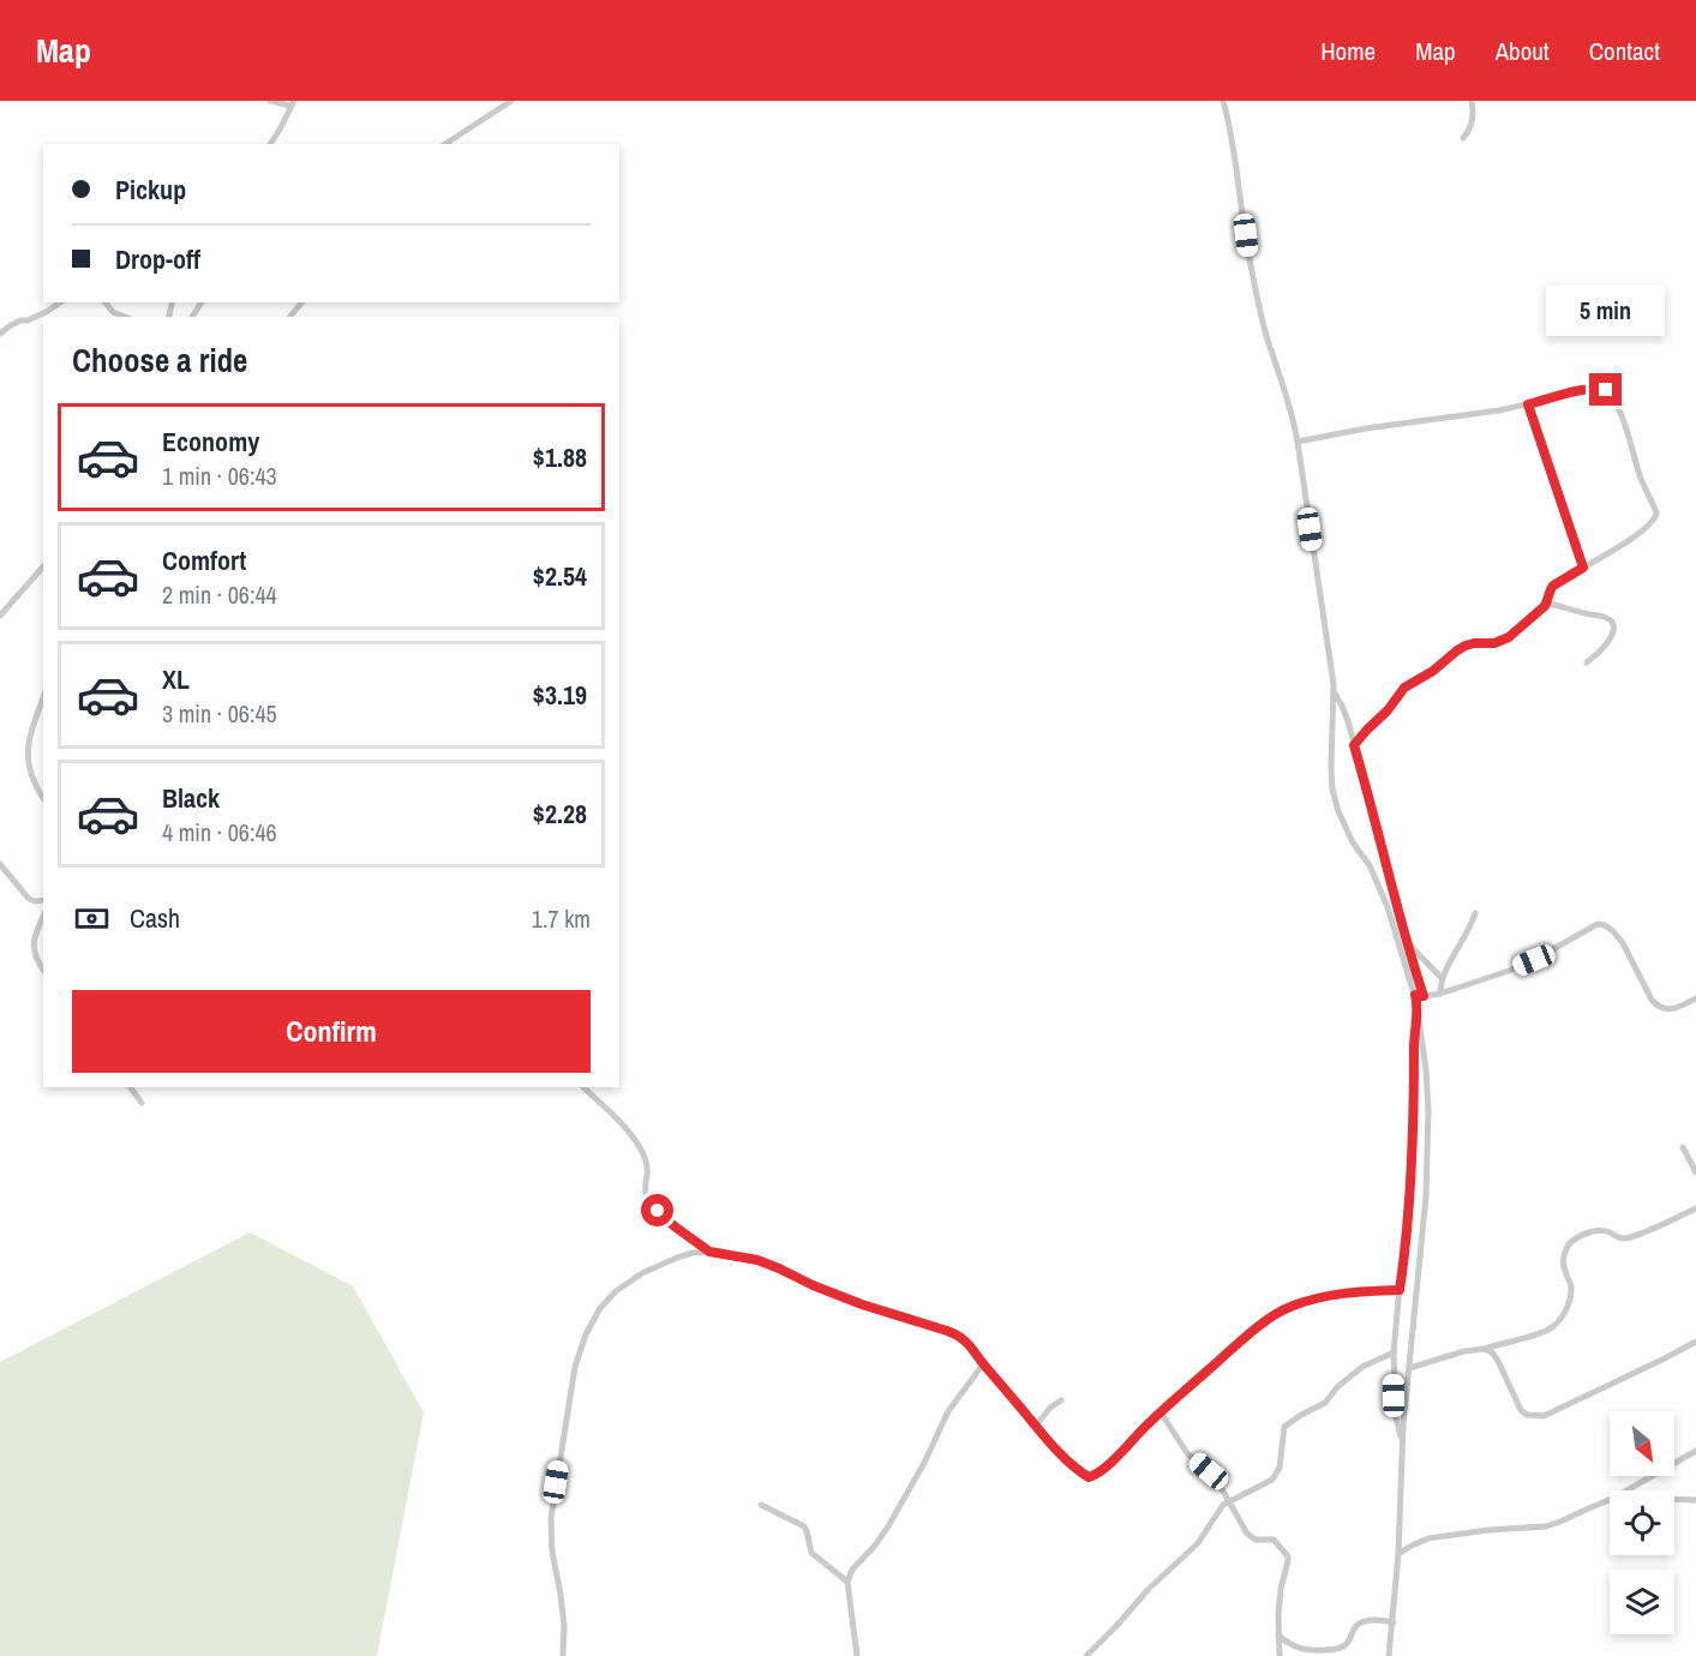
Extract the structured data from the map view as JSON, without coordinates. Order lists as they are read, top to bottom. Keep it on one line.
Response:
{"north":"bottom right","page":{"header":"Map","nav":["Home","Map","About","Contact"],"banner":["Pickup","Drop-off"],"bubble":"5 min","heading":"Choose a ride","list":[{"name":"Economy","note":"1 min · 06:43","value":"$1.88"},{"name":"Comfort","note":"2 min · 06:44","value":"$2.54"},{"name":"XL","note":"3 min · 06:45","value":"$3.19"},{"name":"Black","note":"4 min · 06:46","value":"$2.28"}],"pay":["Cash","1.7 km"],"buttons":"Confirm"}}
